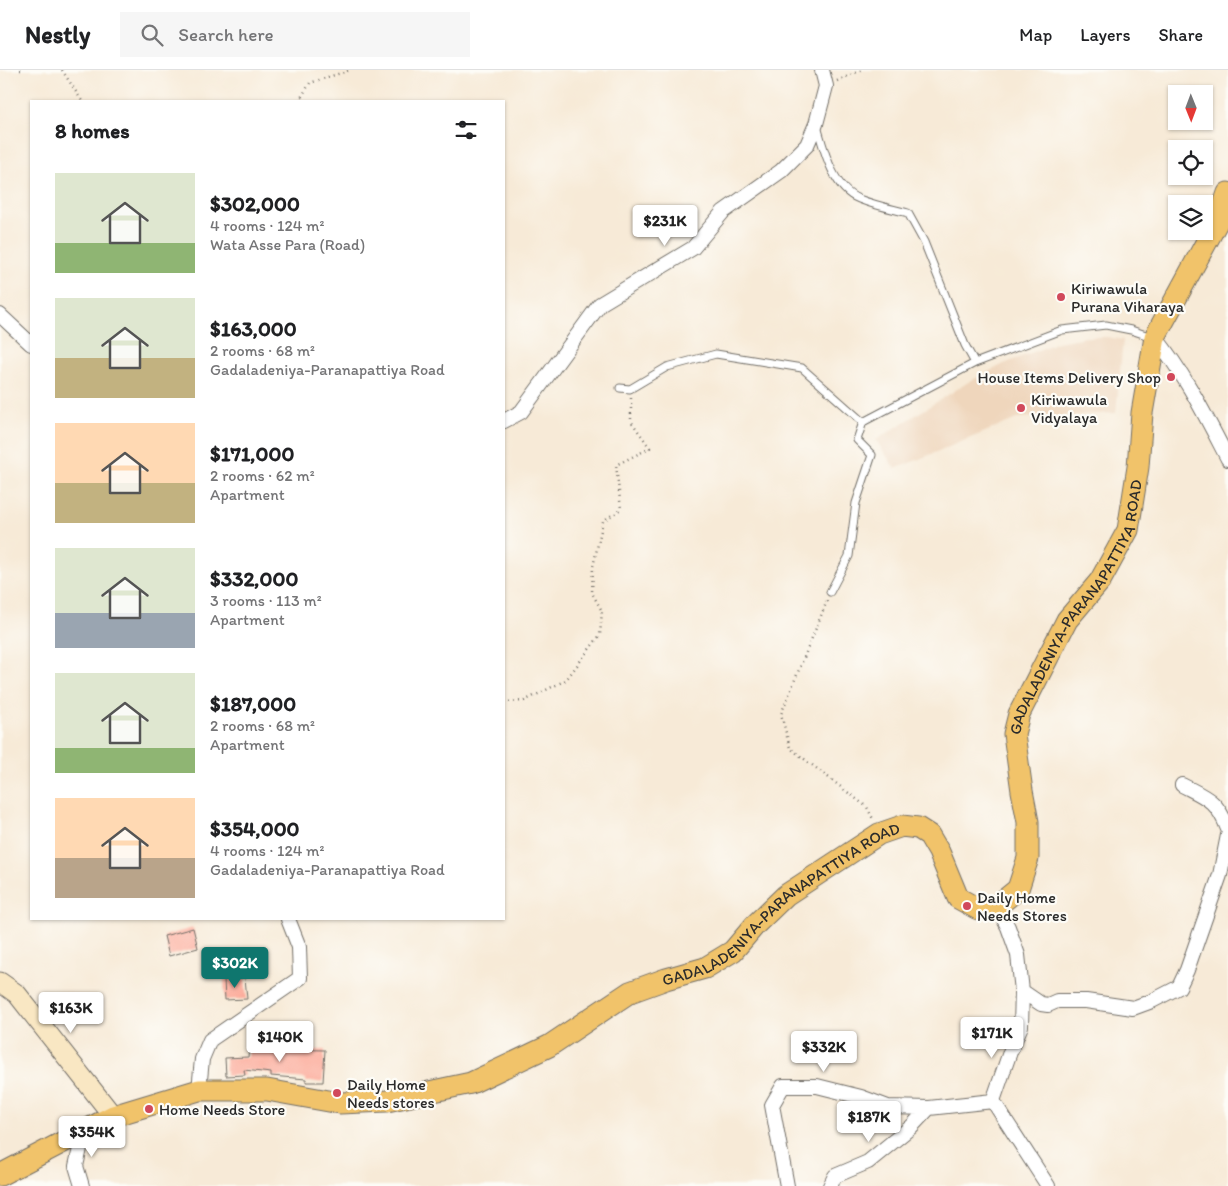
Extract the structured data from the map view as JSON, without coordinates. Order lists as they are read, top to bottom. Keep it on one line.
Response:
{"streets":{"main road":["GADALADENIYA-PARANAPATTIYA ROAD"]},"places":["Kiriwawula Purana Viharaya","House Items Delivery Shop","Kiriwawula Vidyalaya","Daily Home Needs Stores","Daily Home Needs stores","Home Needs Store"],"north":"bottom","page":{"header":"Nestly","search":"Search here","nav":["Map","Layers","Share"],"heading":"8 homes","list":[{"name":"$302,000","note":"4 rooms · 124 m² · Wata Asse Para (Road)"},{"name":"$163,000","note":"2 rooms · 68 m² · Gadaladeniya-Paranapattiya Road"},{"name":"$171,000","note":"2 rooms · 62 m² · Apartment"},{"name":"$332,000","note":"3 rooms · 113 m² · Apartment"},{"name":"$187,000","note":"2 rooms · 68 m² · Apartment"},{"name":"$354,000","note":"4 rooms · 124 m² · Gadaladeniya-Paranapattiya Road"}],"price":["$231K","$302K","$163K","$171K","$140K","$332K","$187K","$354K"]}}
